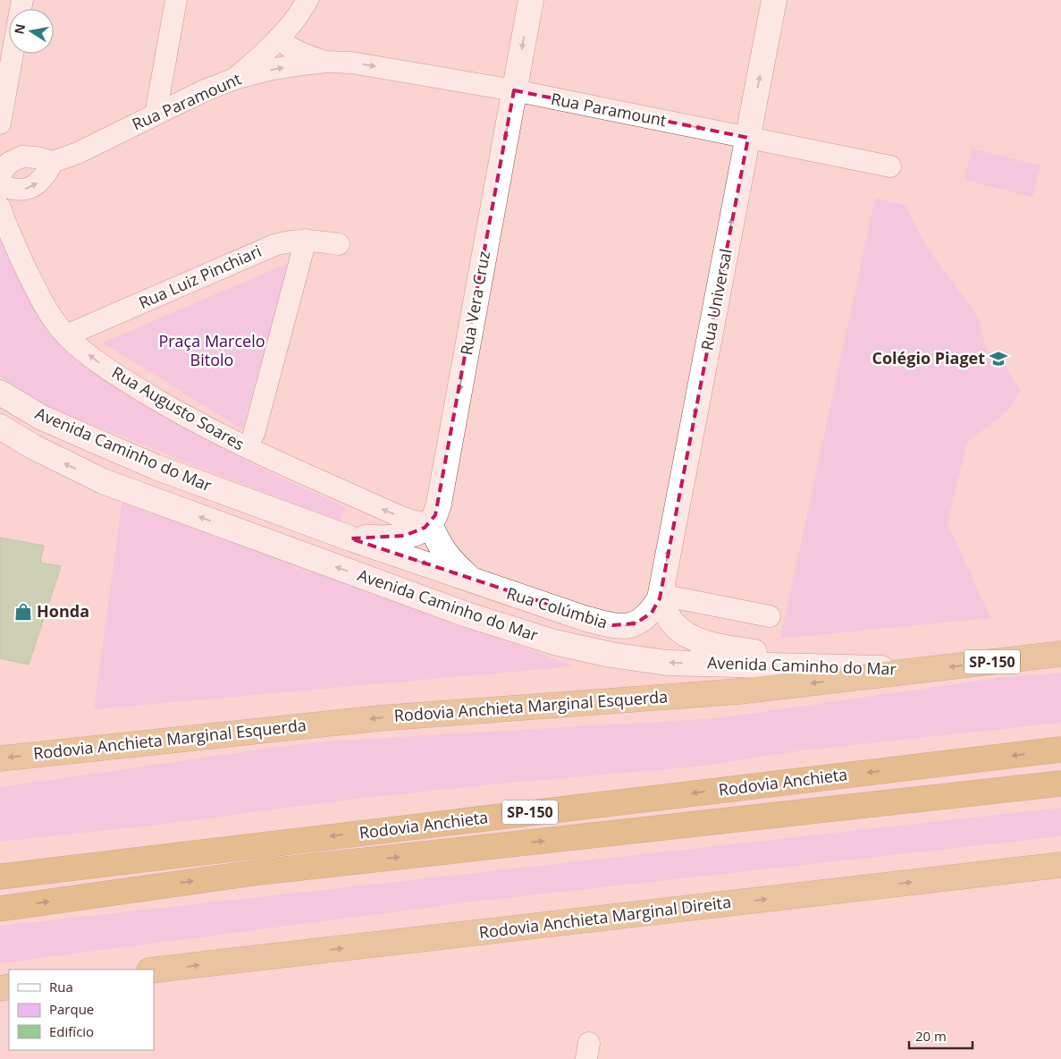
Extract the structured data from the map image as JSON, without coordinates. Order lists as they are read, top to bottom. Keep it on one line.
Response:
{"streets":{"highway":["SP-150","Rodovia Anchieta Marginal Esquerda","Rodovia Anchieta","Rodovia Anchieta Marginal Direita"],"street":["Rua Paramount","Rua Luiz Pinchiari","Rua Universal","Rua Vera Cruz","Rua Augusto Soares","Avenida Caminho do Mar","Rua Colúmbia"]},"crossings":[["Rua Paramount","Rua Universal"],["Rua Paramount","Rua Vera Cruz"],["Rua Luiz Pinchiari","Rua Augusto Soares"],["Rua Universal","Rua Colúmbia"],["Rua Vera Cruz","Rua Augusto Soares"],["Rua Vera Cruz","Rua Colúmbia"],["Rua Augusto Soares","Rua Colúmbia"],["Avenida Caminho do Mar","Rua Colúmbia"],["Avenida Caminho do Mar","Rodovia Anchieta Marginal Esquerda"]],"one_way":["Rua Paramount","Rua Universal","Rua Augusto Soares","Rodovia Anchieta Marginal Esquerda","Rodovia Anchieta Marginal Direita"],"parks":["Praça Marcelo Bitolo"],"places":{"school or university":["Colégio Piaget"],"shop":["Honda"]},"legend":["Rua","Parque","Edifício"],"scale_bar":"20 m","north":"left"}
